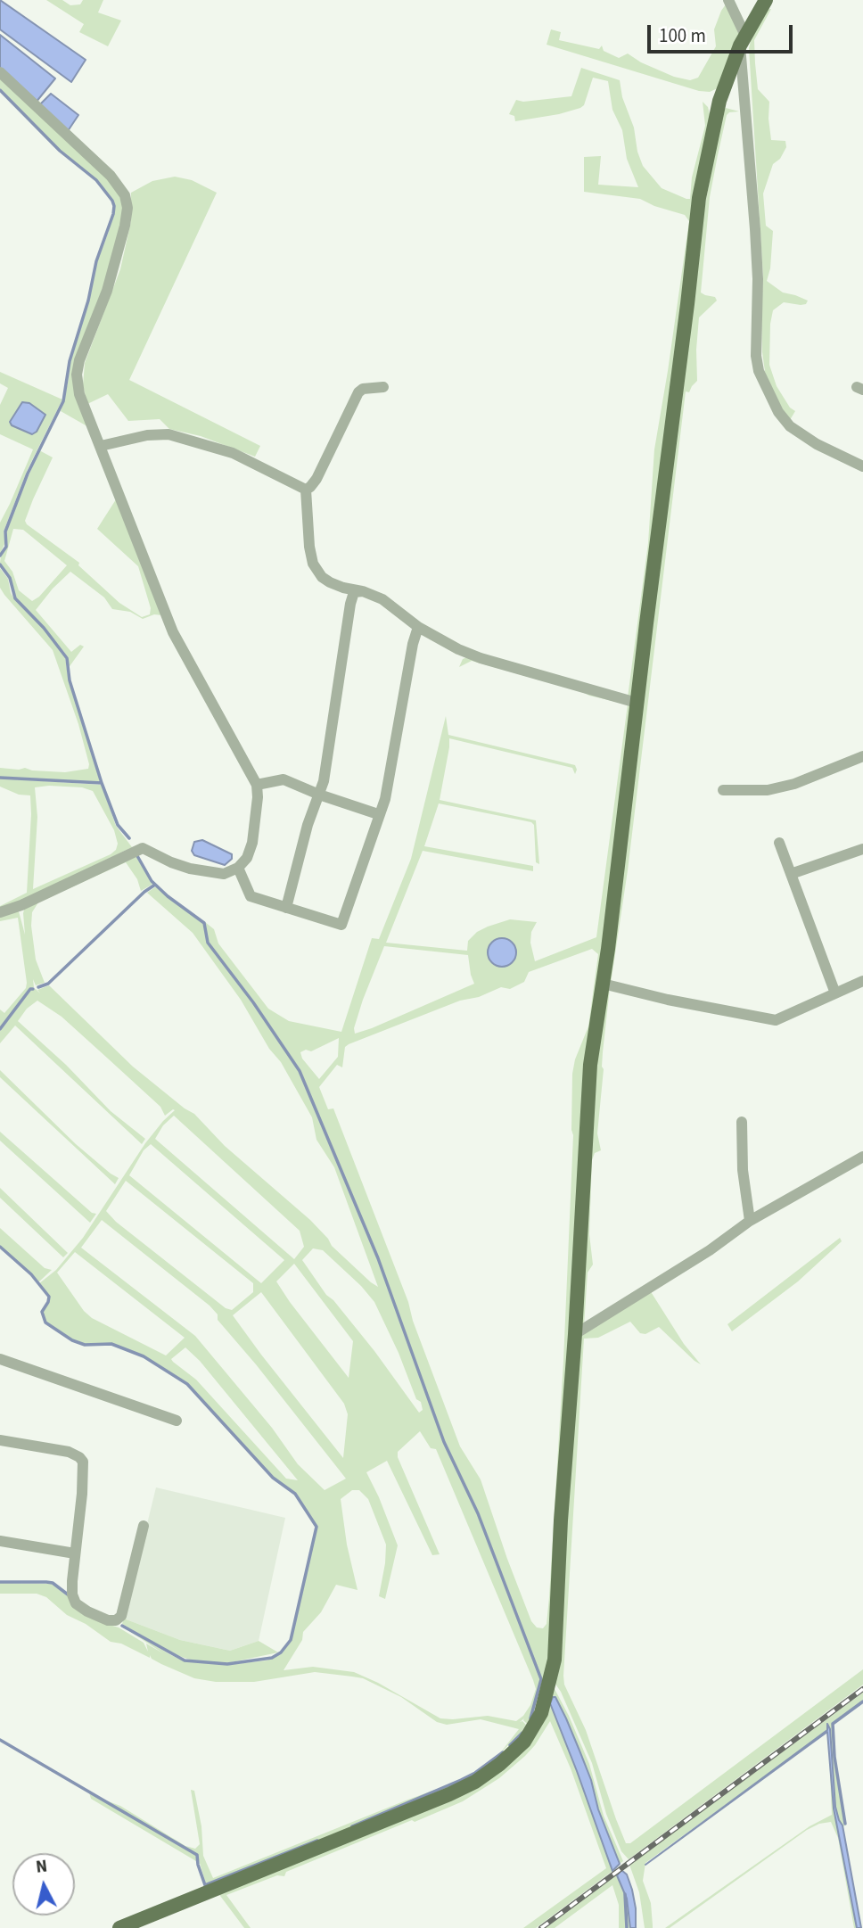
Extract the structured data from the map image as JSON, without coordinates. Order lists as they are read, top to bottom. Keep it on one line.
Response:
{"scale_bar":"100 m","north":"top"}
